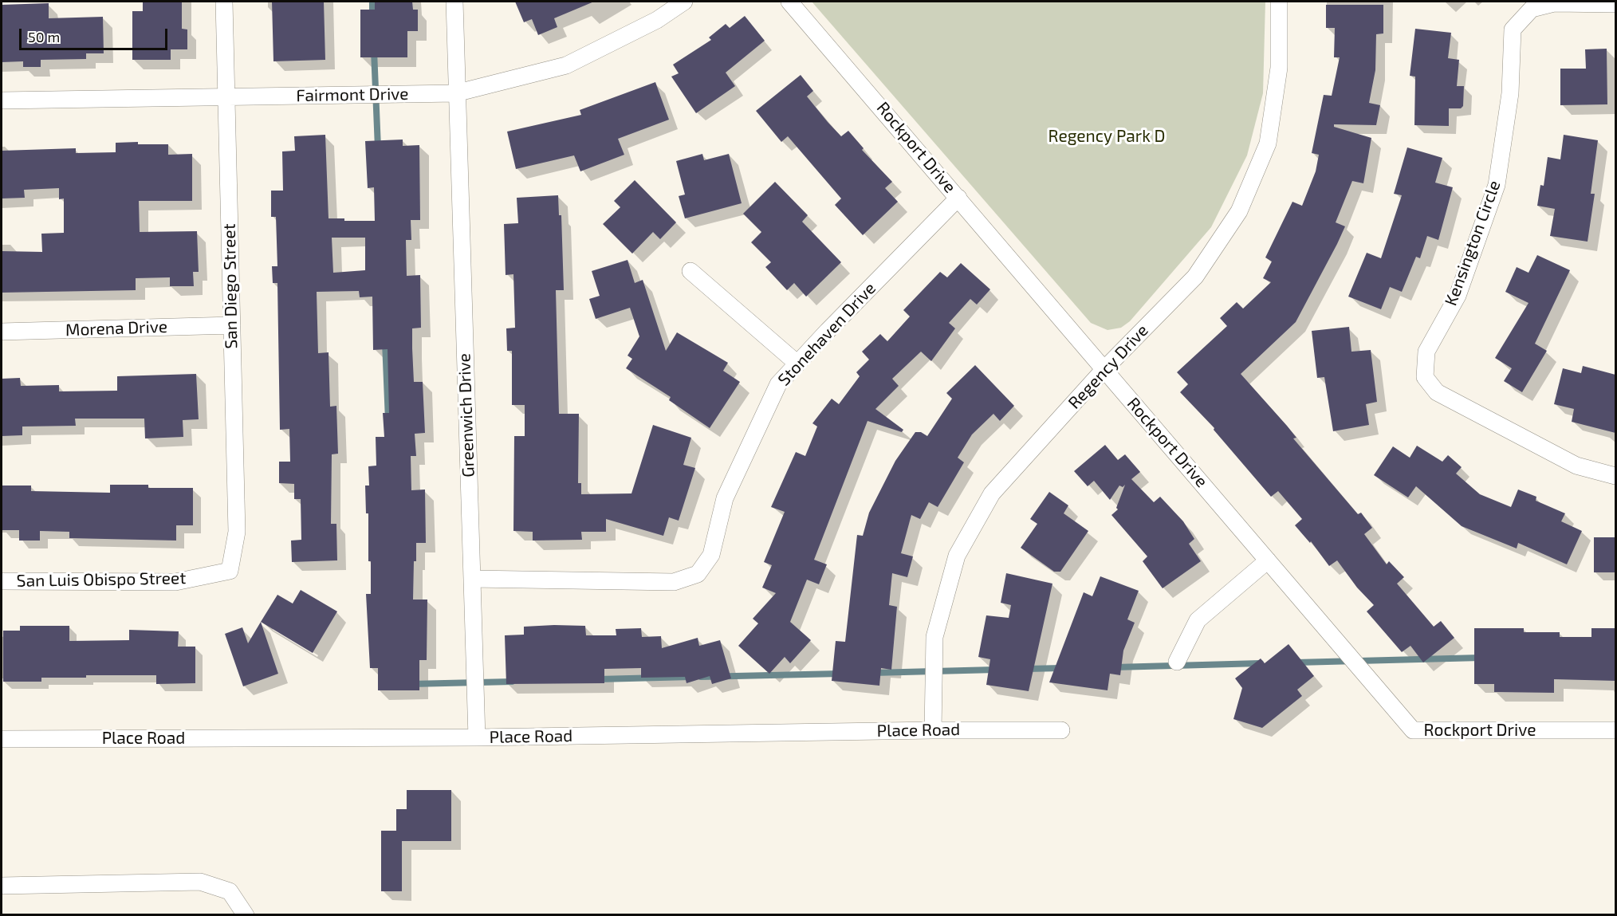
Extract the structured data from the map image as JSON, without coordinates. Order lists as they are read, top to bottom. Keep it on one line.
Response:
{"streets":{"street":["Fairmont Drive","Rockport Drive","Kensington Circle","San Diego Street","Morena Drive","Stonehaven Drive","Regency Drive","Greenwich Drive","San Luis Obispo Street","Place Road"]},"crossings":[["Fairmont Drive","San Diego Street"],["Fairmont Drive","Greenwich Drive"],["Rockport Drive","Stonehaven Drive"],["Rockport Drive","Regency Drive"],["San Diego Street","Morena Drive"],["San Diego Street","San Luis Obispo Street"],["Stonehaven Drive","Greenwich Drive"],["Regency Drive","Place Road"],["Greenwich Drive","Place Road"]],"parks":["Regency Park D"],"scale_bar":"50 m"}
